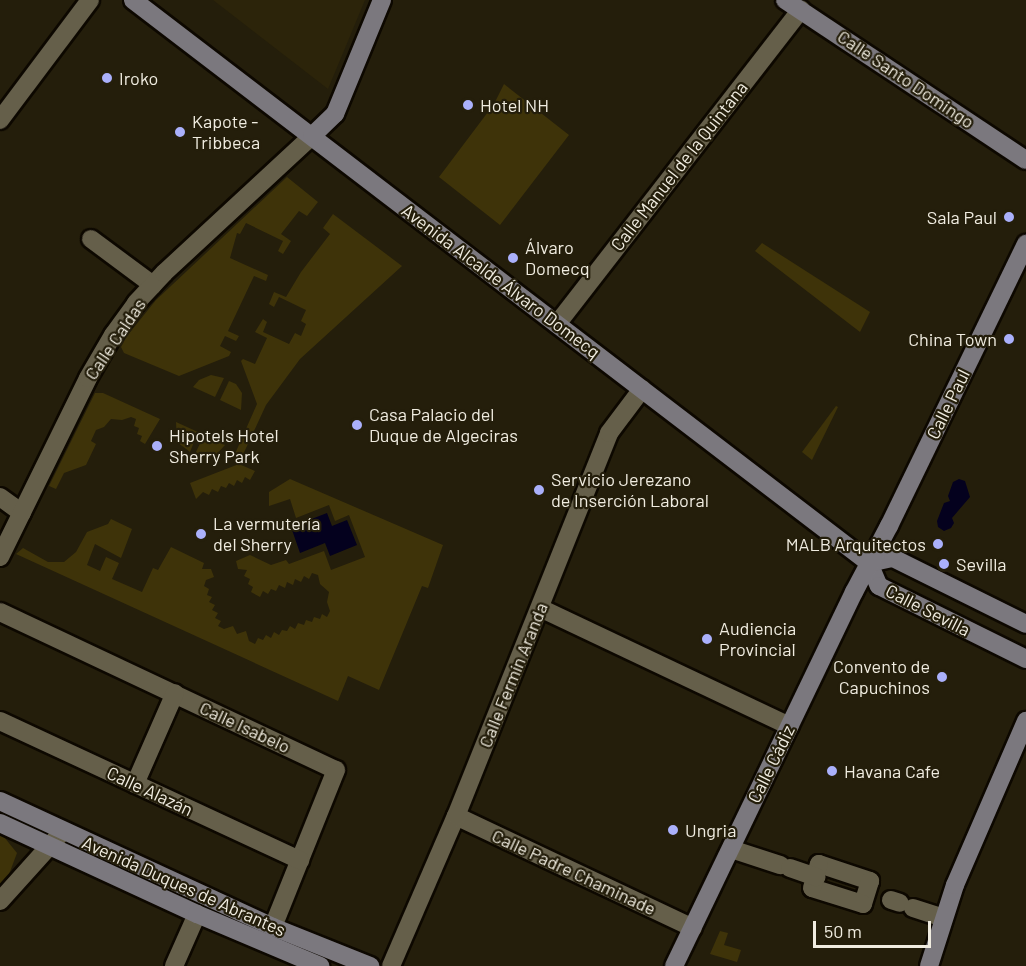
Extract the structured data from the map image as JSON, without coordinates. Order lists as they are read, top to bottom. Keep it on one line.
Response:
{"streets":{"street":["Calle Santo Domingo","Calle Manuel de la Quintana","Avenida Alcalde Álvaro Domecq","Calle Caldas","Calle Paul","Calle Sevilla","Calle Fermín Aranda","Calle Isabelo","Calle Cádiz","Calle Alazán","Calle Padre Chaminade","Avenida Duques de Abrantes"]},"crossings":[["Calle Santo Domingo","Calle Manuel de la Quintana"],["Calle Manuel de la Quintana","Avenida Alcalde Álvaro Domecq"],["Avenida Alcalde Álvaro Domecq","Calle Caldas"],["Avenida Alcalde Álvaro Domecq","Calle Paul"],["Avenida Alcalde Álvaro Domecq","Calle Sevilla"],["Avenida Alcalde Álvaro Domecq","Calle Fermín Aranda"],["Avenida Alcalde Álvaro Domecq","Calle Cádiz"],["Calle Paul","Calle Sevilla"],["Calle Paul","Calle Cádiz"],["Calle Sevilla","Calle Cádiz"],["Calle Fermín Aranda","Calle Padre Chaminade"],["Calle Isabelo","Calle Alazán"],["Calle Isabelo","Avenida Duques de Abrantes"],["Calle Cádiz","Calle Padre Chaminade"]],"places":["Iroko","Hotel NH","Kapote - Tribbeca","Sala Paul","Álvaro Domecq","China Town","Casa Palacio del Duque de Algeciras","Hipotels Hotel Sherry Park","Servicio Jerezano de Inserción Laboral","La vermutería del Sherry","MALB Arquitectos","Sevilla","Audiencia Provincial","Convento de Capuchinos","Havana Cafe","Ungria"],"scale_bar":"50 m"}
